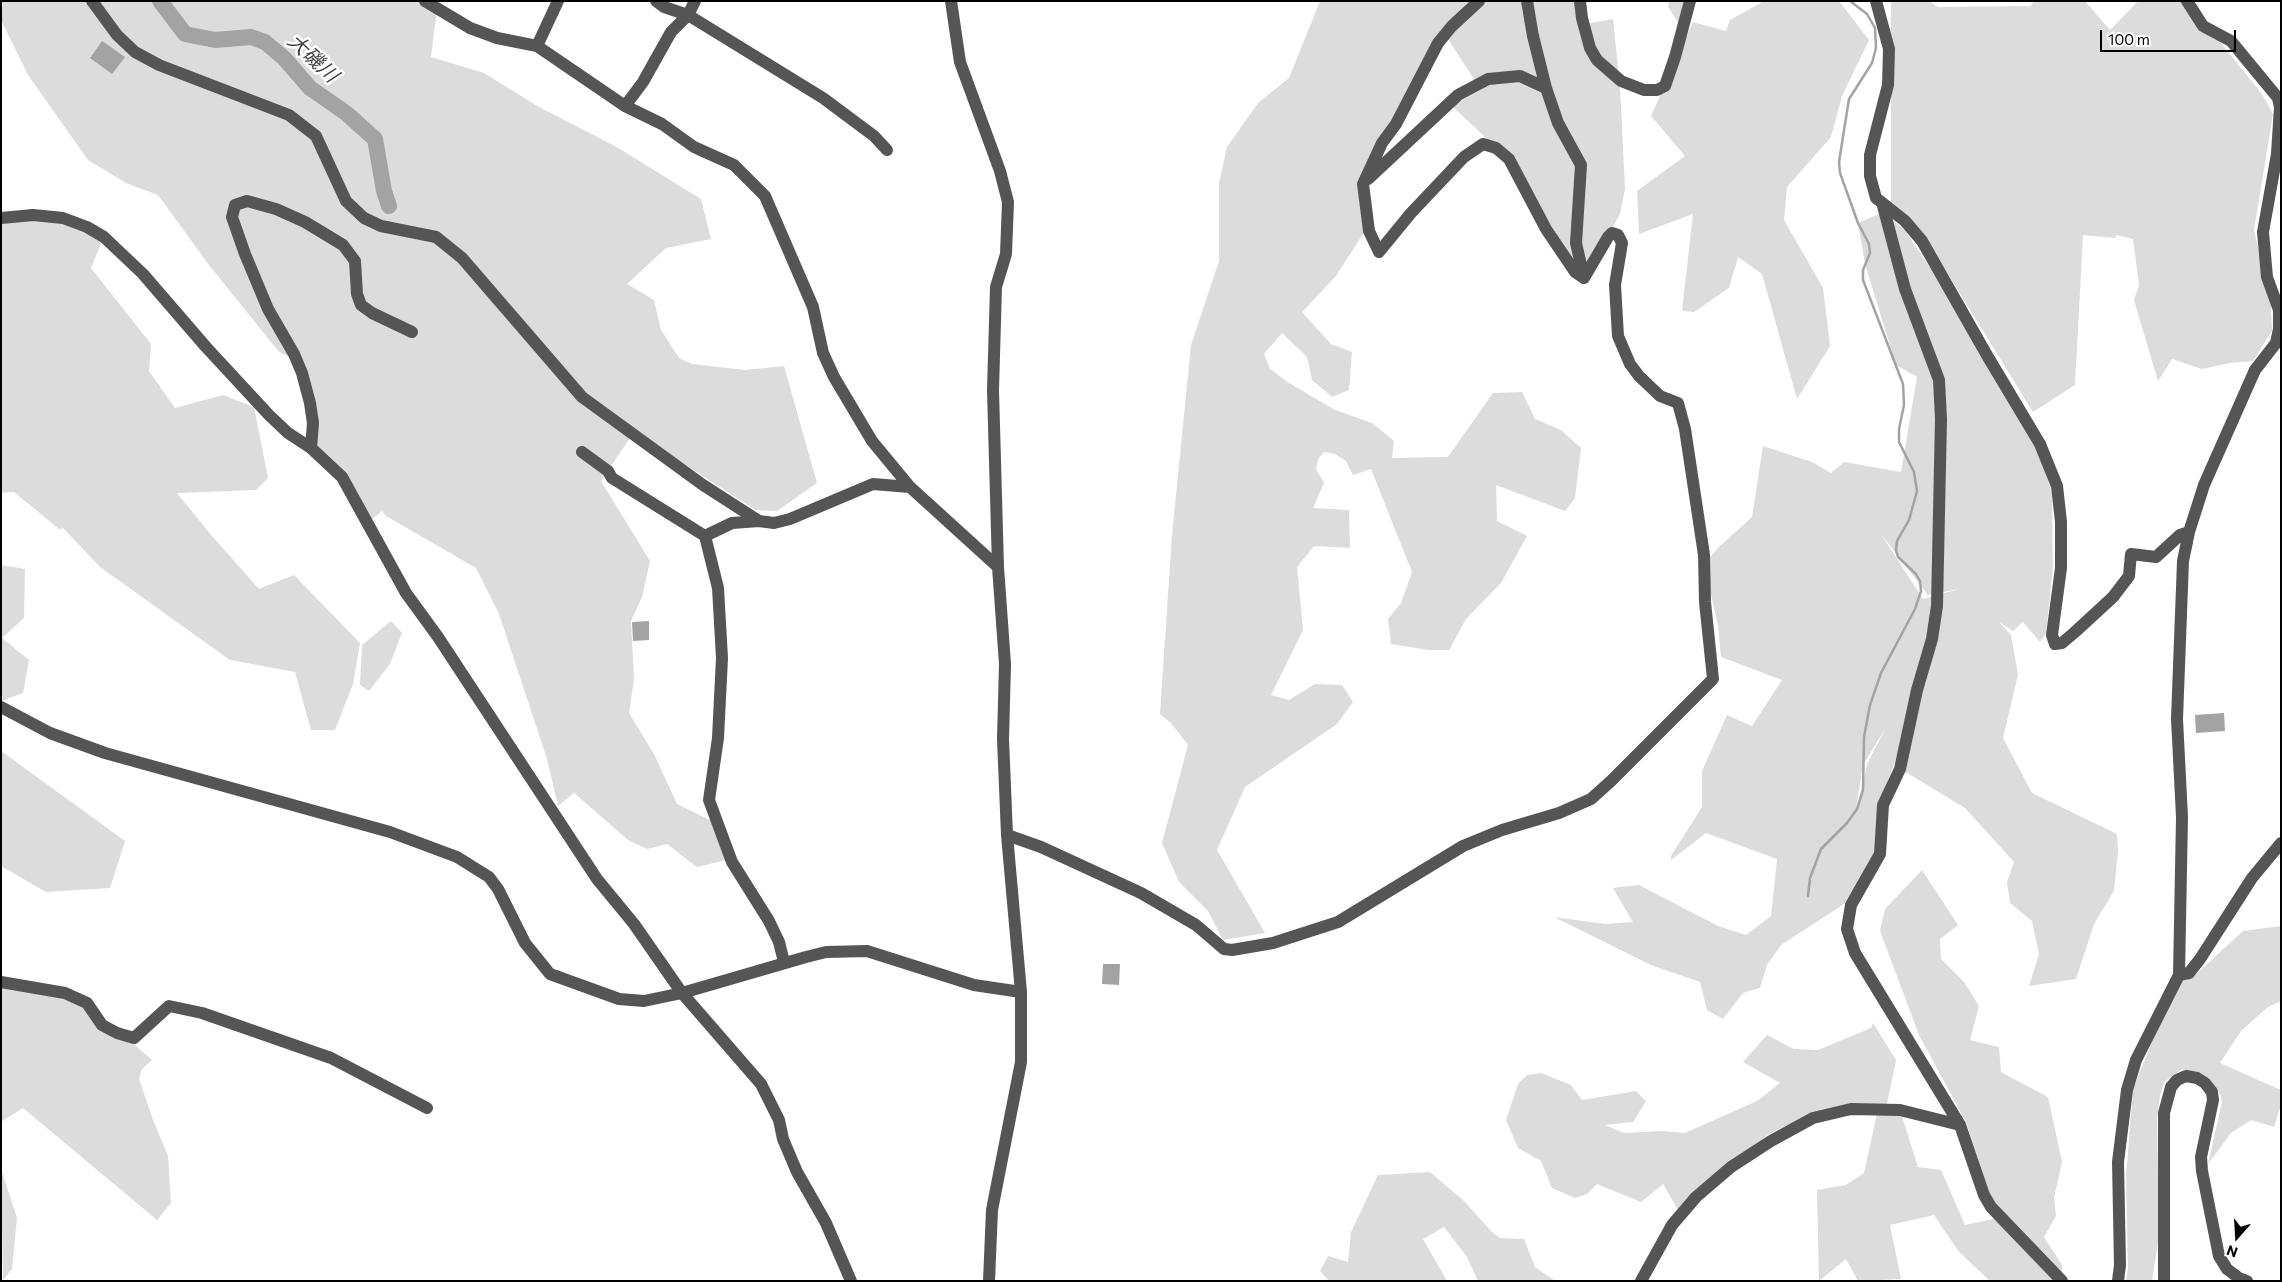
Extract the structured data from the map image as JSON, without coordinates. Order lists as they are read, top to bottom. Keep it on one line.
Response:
{"water":["大磯川"],"scale_bar":"100 m","north":"bottom"}
